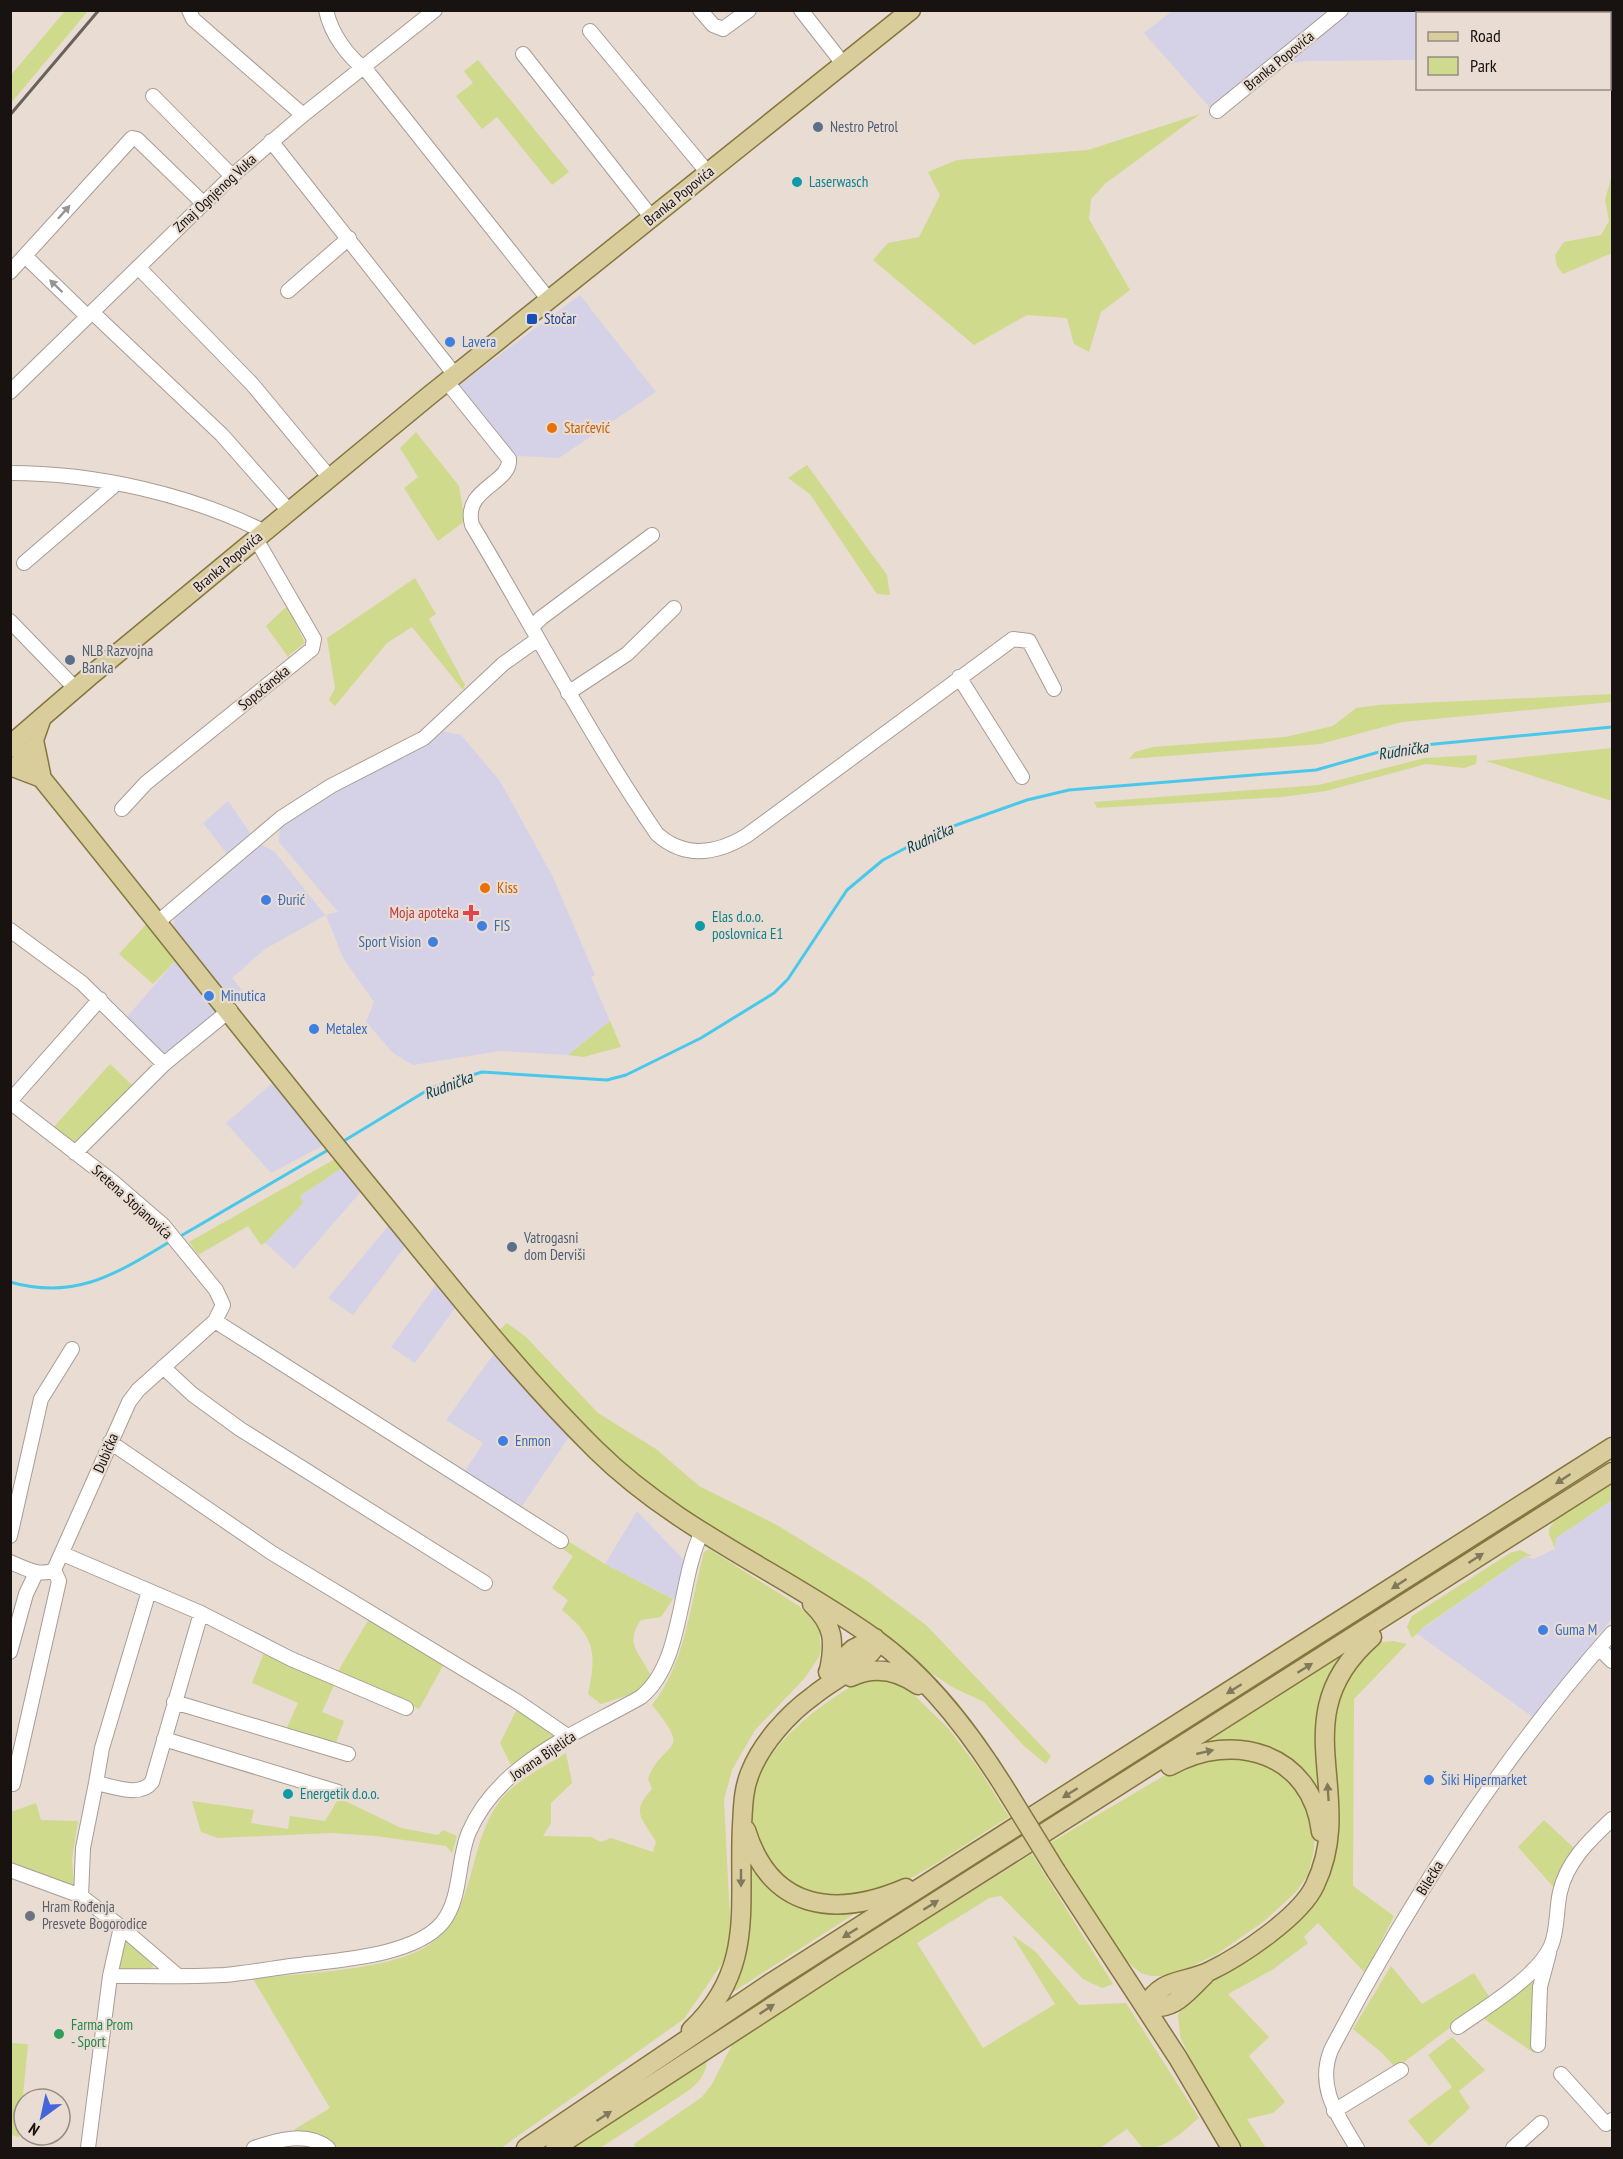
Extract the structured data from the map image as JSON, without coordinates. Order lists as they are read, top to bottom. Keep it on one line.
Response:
{"streets":{"main road":["Branka Popovića"],"street":["Zmaj Ognjenog Vuka","Sopoćanska","Sretena Stojanovića","Dubička","Jovana Bijelića","Bilećka"]},"crossings":[["Branka Popovića","Sopoćanska"],["Sretena Stojanovića","Dubička"]],"water":["Rudnička"],"places":{"other":["Nestro Petrol","Laserwasch","Lavera","Starčević","NLB Razvojna Banka","Kiss","Đurić","FIS","Elas d.o.o. poslovnica E1","Sport Vision","Minutica","Metalex","Vatrogasni dom Derviši","Enmon","Guma M","Šiki Hipermarket","Energetik d.o.o.","Hram Rođenja Presvete Bogorodice","Farma Prom - Sport"],"transit":["Stočar"],"health":["Moja apoteka"]},"legend":["Road","Park"],"north":"bottom left"}
